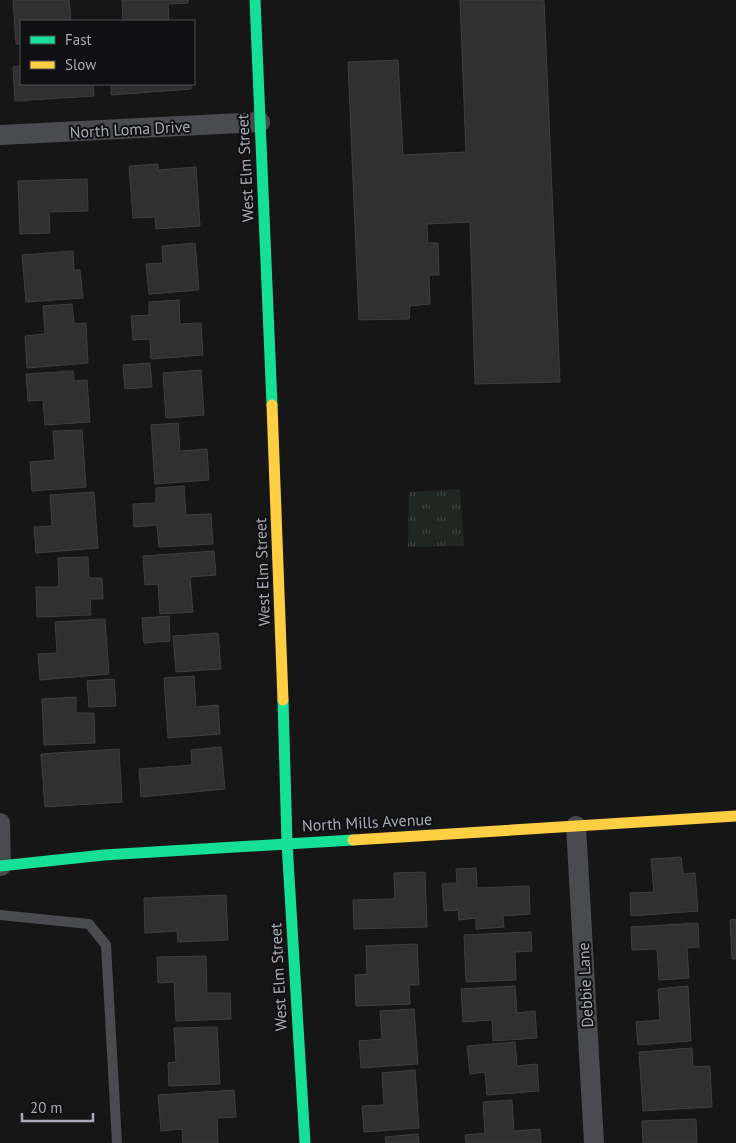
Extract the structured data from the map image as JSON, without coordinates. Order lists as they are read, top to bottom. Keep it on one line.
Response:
{"streets":{"street":["North Loma Drive","West Elm Street","North Mills Avenue","Debbie Lane"]},"crossings":[["North Loma Drive","West Elm Street"],["West Elm Street","North Mills Avenue"],["North Mills Avenue","Debbie Lane"]],"legend":["Fast","Slow"],"scale_bar":"20 m"}
